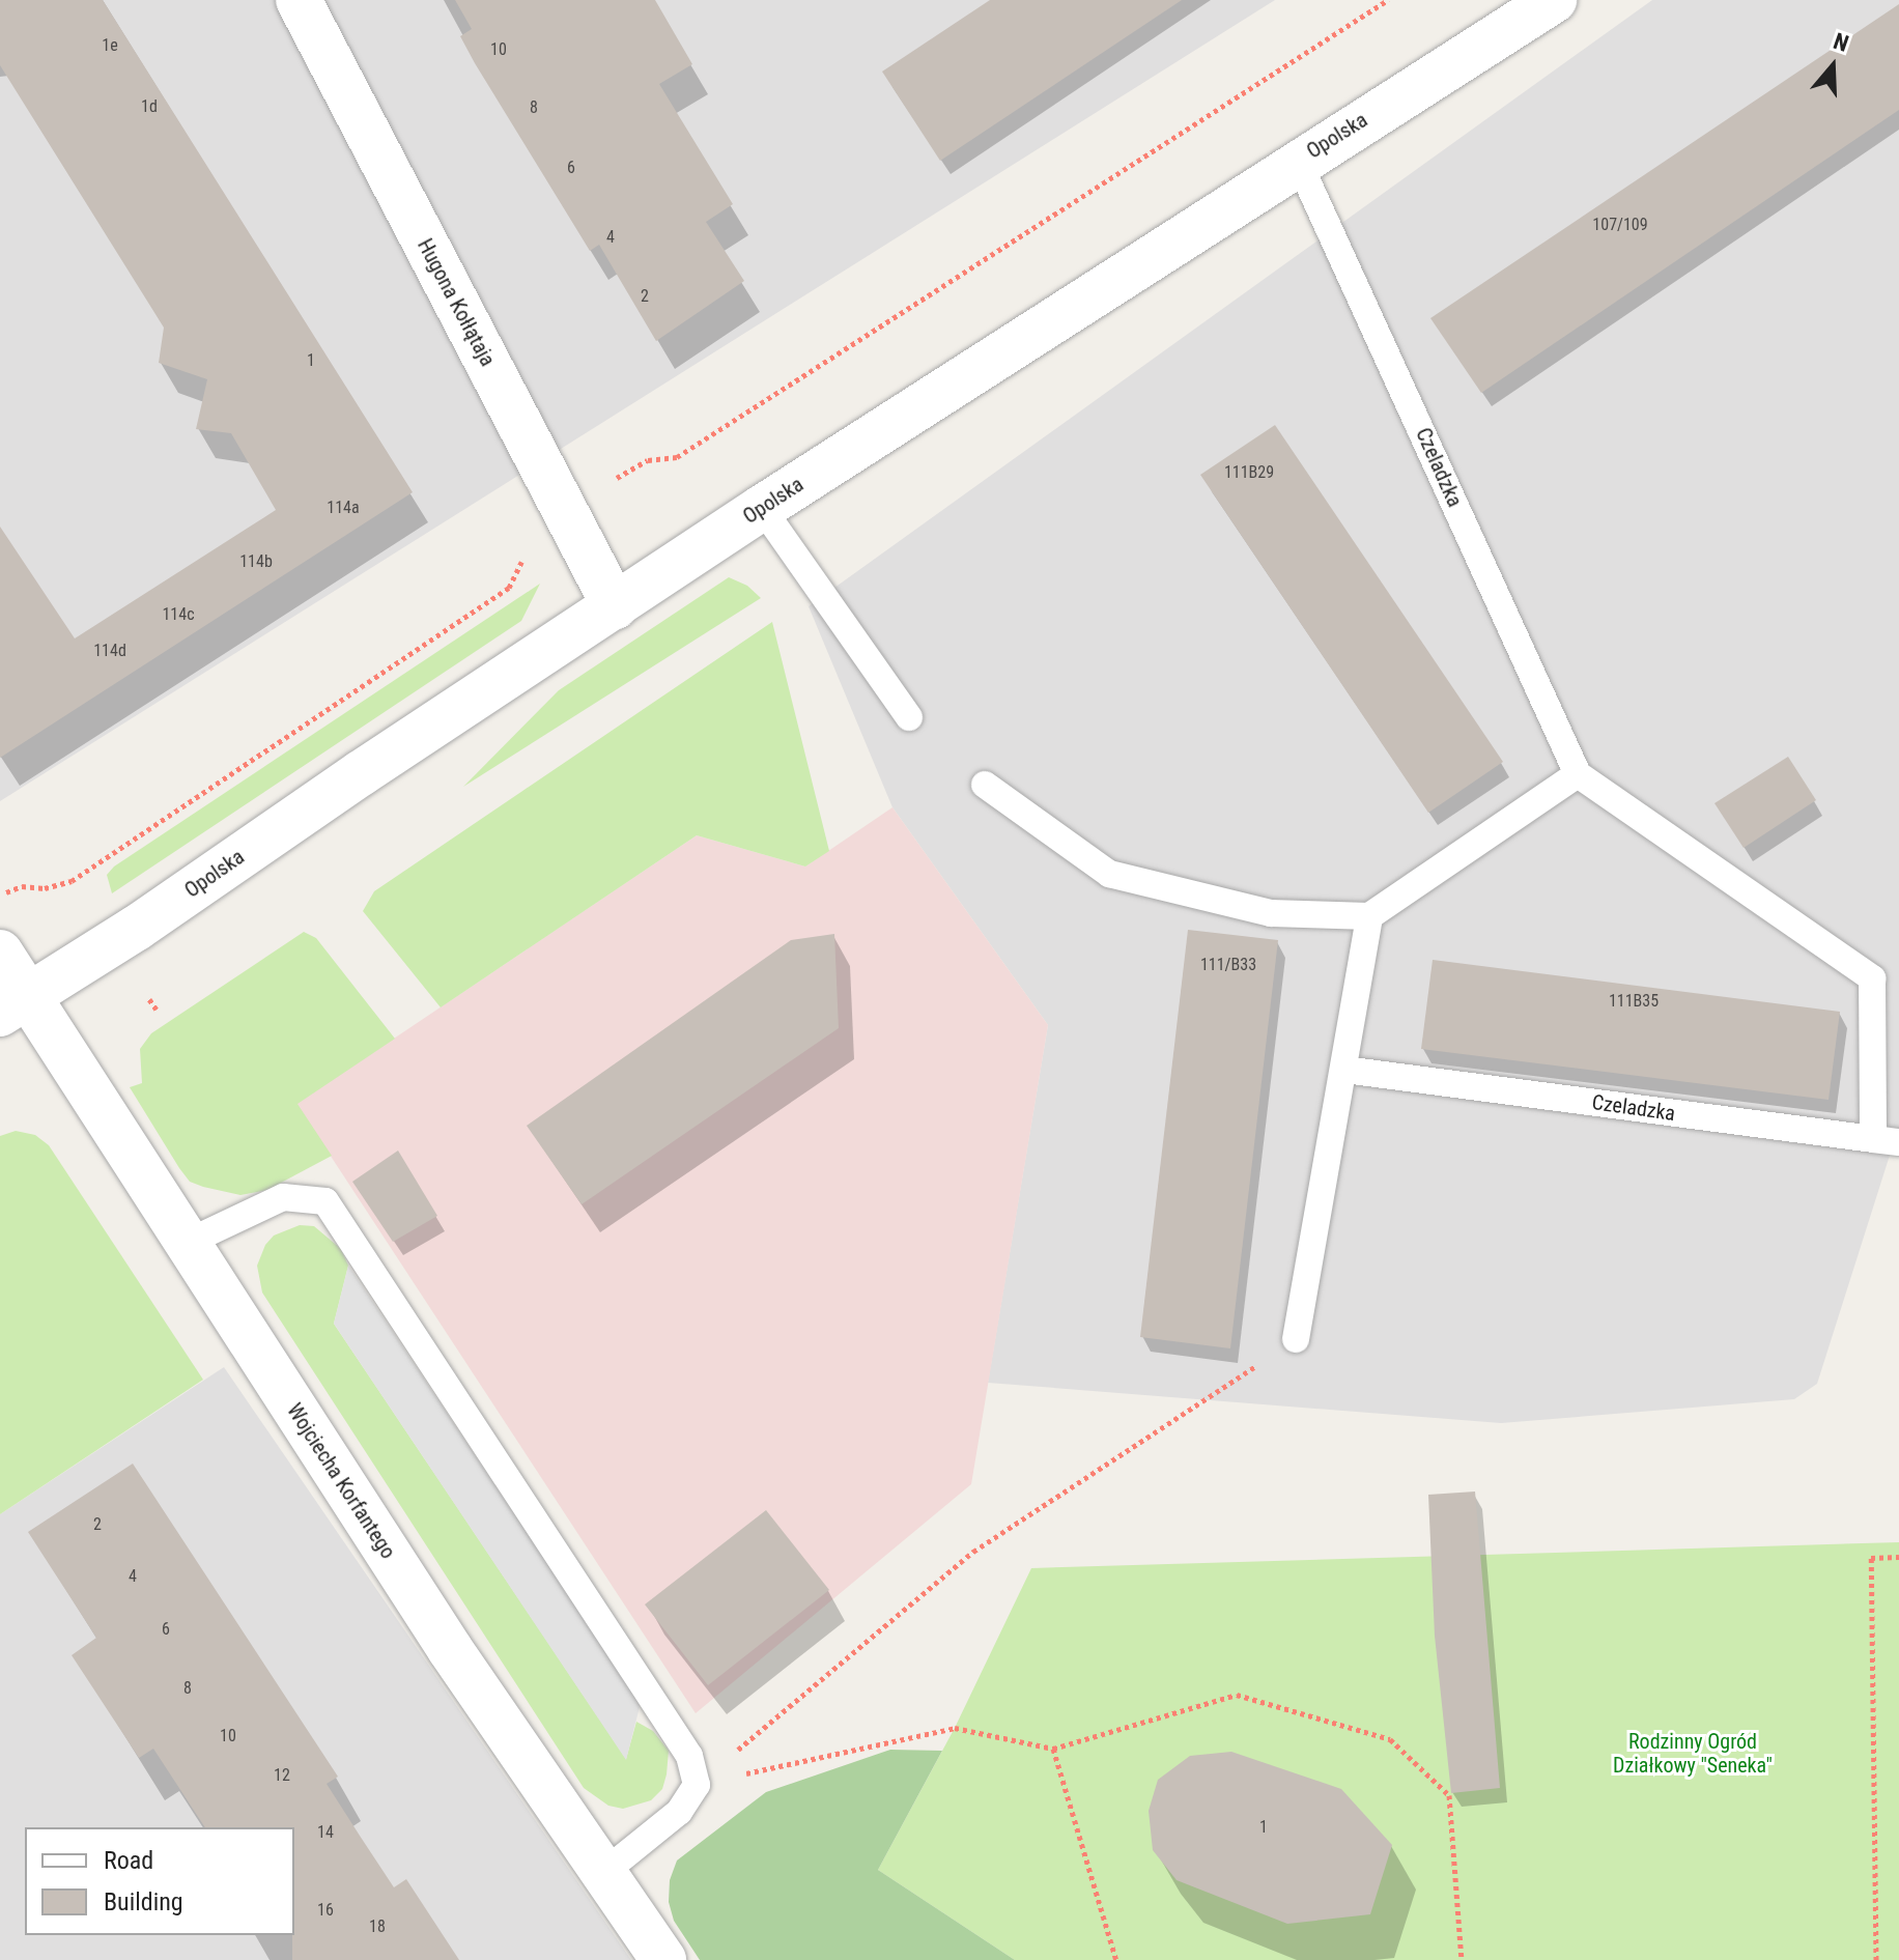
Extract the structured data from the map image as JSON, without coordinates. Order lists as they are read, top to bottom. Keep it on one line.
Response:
{"streets":{"street":["Opolska","Hugona Kołłątaja","Wojciecha Korfantego"],"lane":["Czeladzka"]},"crossings":[["Opolska","Hugona Kołłątaja"],["Opolska","Czeladzka"],["Opolska","Wojciecha Korfantego"]],"parks":["Rodzinny Ogród Działkowy \"Seneka\""],"house_numbers":["1e","10","1d","8","6","107/109","4","2","1","111B29","114a","114b","114c","114d","111/B33","111B35","2","4","6","8","10","12","1","14","16","18"],"legend":["Road","Building"],"north":"top"}
